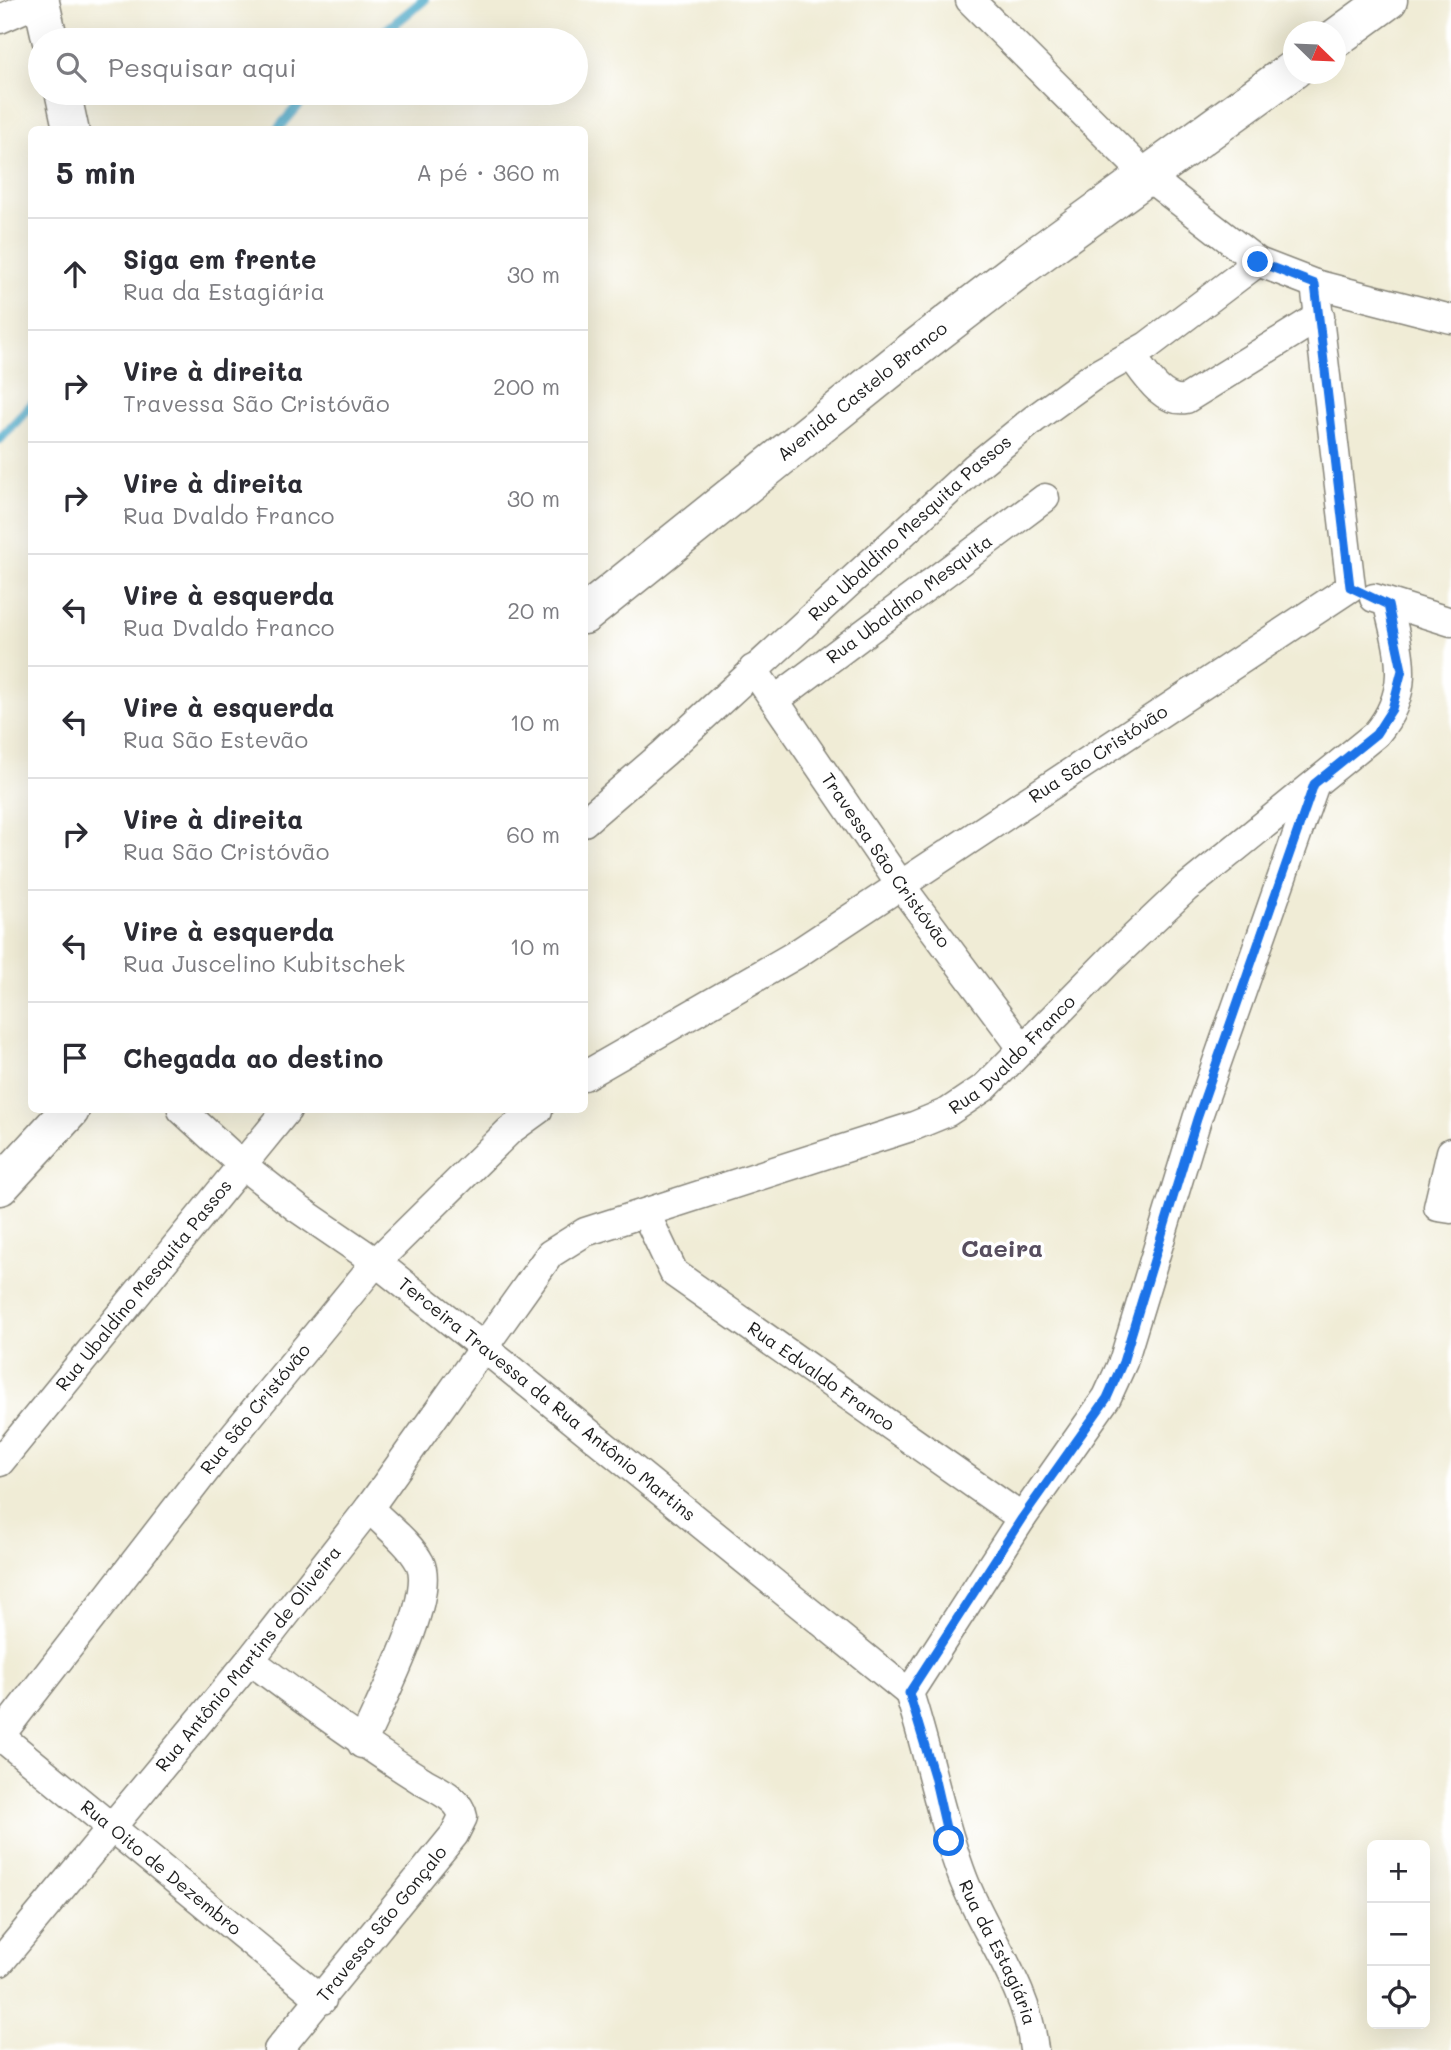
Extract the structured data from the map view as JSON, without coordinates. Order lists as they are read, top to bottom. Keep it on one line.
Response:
{"streets":{"main road":["Avenida Castelo Branco"],"street":["Rua Ubaldino Mesquita Passos","Rua Ubaldino Mesquita","Rua São Cristóvão","Travessa São Cristóvão","Rua Dvaldo Franco","Rua Edvaldo Franco","Terceira Travessa da Rua Antônio Martins","Rua Antônio Martins de Oliveira","Rua Oito de Dezembro","Travessa São Gonçalo","Rua da Estagiária"]},"crossings":[["Rua Ubaldino Mesquita Passos","Travessa São Cristóvão"],["Rua Ubaldino Mesquita Passos","Terceira Travessa da Rua Antônio Martins"],["Rua Ubaldino Mesquita","Travessa São Cristóvão"],["Rua São Cristóvão","Travessa São Cristóvão"],["Rua São Cristóvão","Terceira Travessa da Rua Antônio Martins"],["Rua São Cristóvão","Rua Oito de Dezembro"],["Travessa São Cristóvão","Rua Dvaldo Franco"],["Rua Dvaldo Franco","Rua Edvaldo Franco"],["Rua Dvaldo Franco","Terceira Travessa da Rua Antônio Martins"],["Rua Dvaldo Franco","Rua Antônio Martins de Oliveira"],["Terceira Travessa da Rua Antônio Martins","Rua Antônio Martins de Oliveira"],["Terceira Travessa da Rua Antônio Martins","Rua da Estagiária"],["Rua Antônio Martins de Oliveira","Rua Oito de Dezembro"],["Rua Oito de Dezembro","Travessa São Gonçalo"]],"districts":["Caeira"],"north":"bottom right","page":{"search":"Pesquisar aqui","heading":["5 min","A pé · 360 m"],"list":[["Siga em frente","Rua da Estagiária","30 m"],["Vire à direita","Travessa São Cristóvão","200 m"],["Vire à direita","Rua Dvaldo Franco","30 m"],["Vire à esquerda","Rua Dvaldo Franco","20 m"],["Vire à esquerda","Rua São Estevão","10 m"],["Vire à direita","Rua São Cristóvão","60 m"],["Vire à esquerda","Rua Juscelino Kubitschek","10 m"],"Chegada ao destino"],"map_buttons":["+","−"]}}
